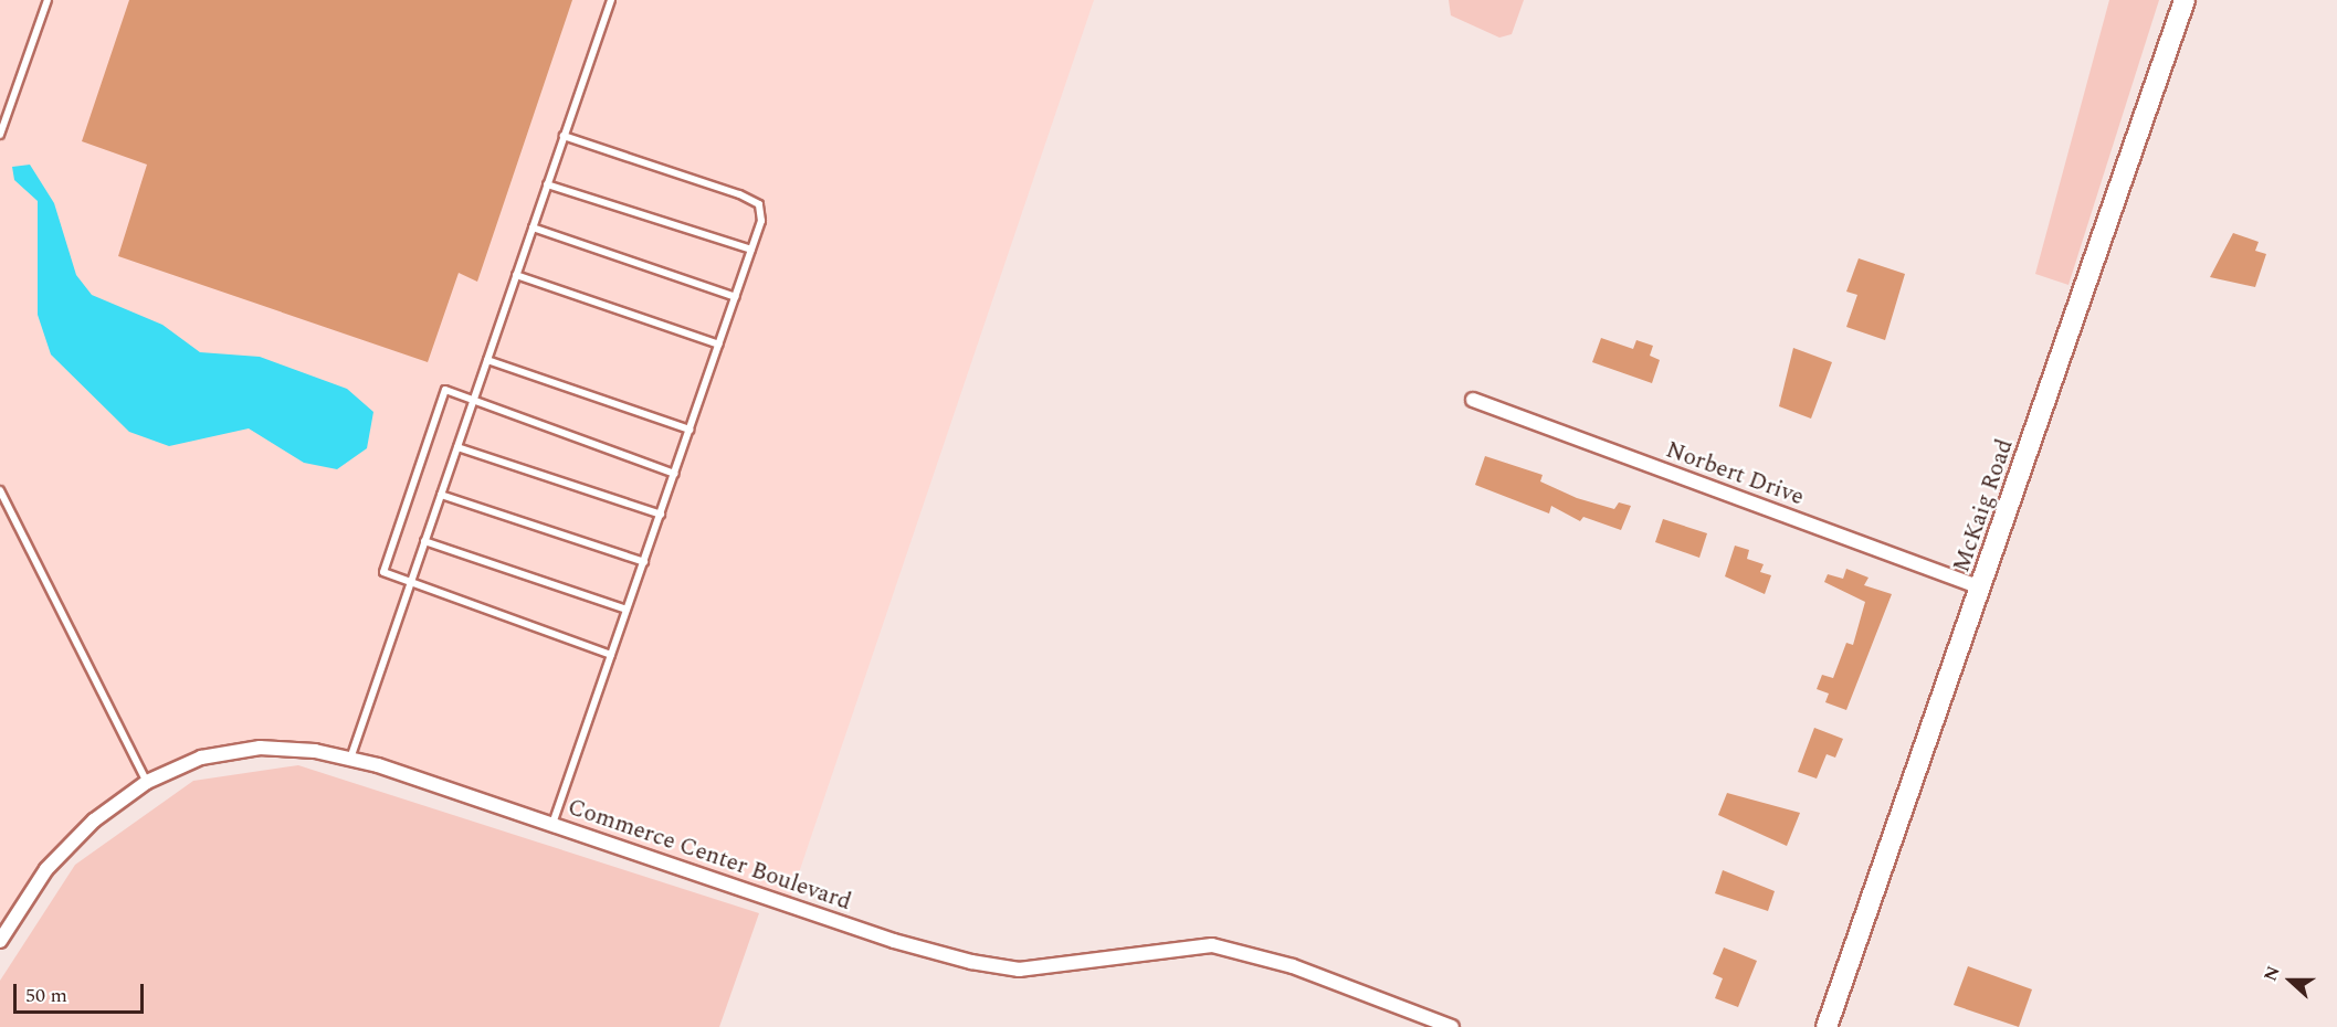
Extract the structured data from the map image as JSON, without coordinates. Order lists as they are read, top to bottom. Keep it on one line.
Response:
{"streets":{"street":["Norbert Drive","McKaig Road","Commerce Center Boulevard"]},"crossings":[["Norbert Drive","McKaig Road"]],"scale_bar":"50 m","north":"left"}
